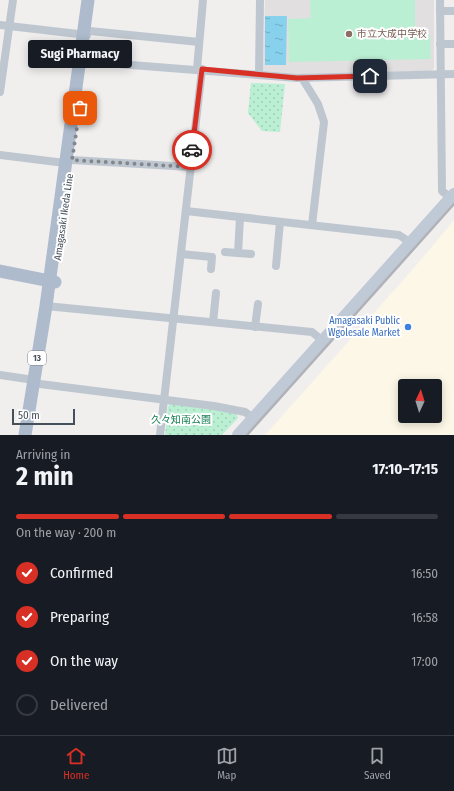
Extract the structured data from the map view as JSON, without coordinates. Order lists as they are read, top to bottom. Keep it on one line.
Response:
{"streets":{"main road":["Amagasaki Ikeda Line","13"]},"parks":["久々知南公園"],"places":["市立大成中学校","Sugi Pharmacy","Amagasaki Public Wgolesale Market"],"scale_bar":"50 m","north":"top","page":{"bubble":"Sugi Pharmacy","scale":"50 m","heading":["2 min","Arriving in","17:10–17:15"],"bar":"On the way · 200 m","list":[["Confirmed","16:50"],["Preparing","16:58"],["On the way","17:00"],"Delivered"],"tabs":["Home","Map","Saved"]}}
